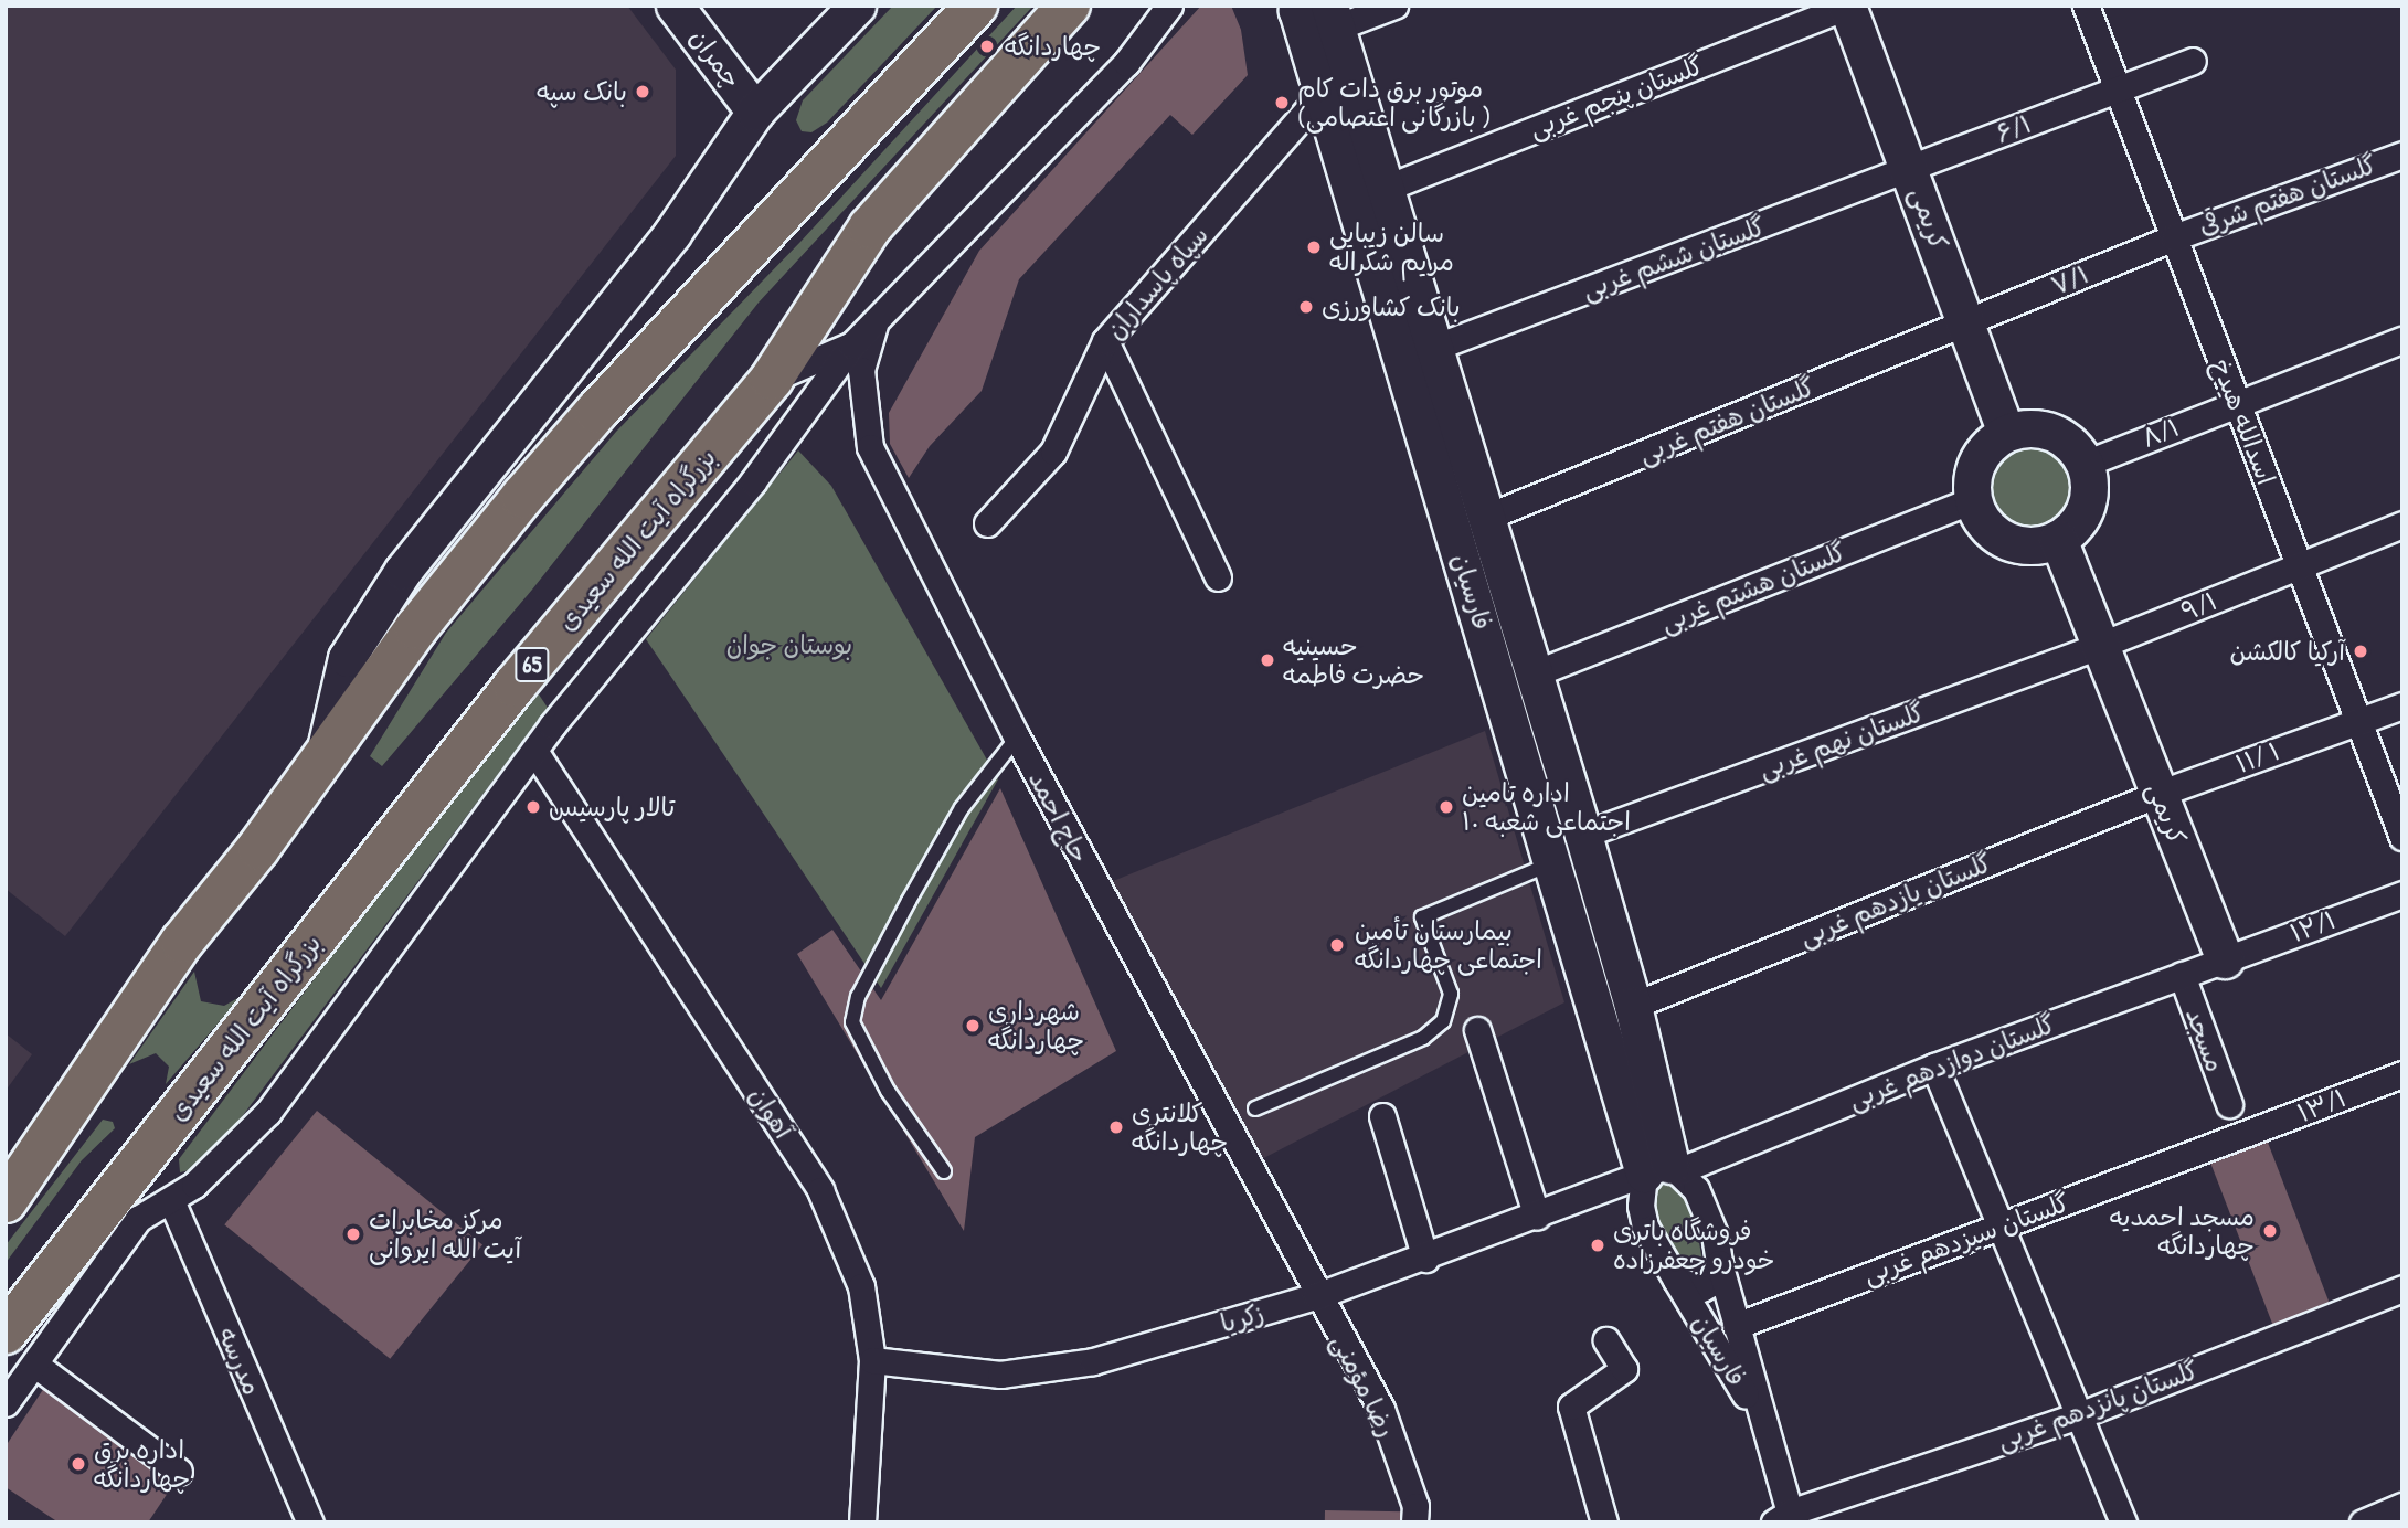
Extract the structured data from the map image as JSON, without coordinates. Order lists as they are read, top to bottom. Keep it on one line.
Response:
{"streets":{"highway":["بزرگراه آیت الله سعیدی","65"],"street":["چمران","گلستان پنجم غربی","۶/۱","گلستان هفتم شرقی","کریمی","گلستان ششم غربی","۷/۱","سپاه پاسداران","گلستان هفتم غربی","اسدالله هیدخ","۸/۱","گلستان هشتم غربی","فارسیان","۹/۱","گلستان نهم غربی","۱۱/ ۱","حاج احمد","گلستان یازدهم غربی","۱۲/۱","مسجد","گلستان دوازدهم غربی","۱۳/۱","آهوان","گلستان سیزدهم غربی","زکریا","مدرسه","رضا مؤمنی","گلستان پانزدهم غربی"]},"crossings":[["گلستان پنجم غربی","کریمی"],["گلستان پنجم غربی","فارسیان"],["۶/۱","کریمی"],["۶/۱","گلستان ششم غربی"],["۶/۱","اسدالله هیدخ"],["گلستان هفتم شرقی","۷/۱"],["گلستان هفتم شرقی","اسدالله هیدخ"],["کریمی","گلستان ششم غربی"],["کریمی","۷/۱"],["کریمی","گلستان هفتم غربی"],["کریمی","۸/۱"],["کریمی","گلستان هشتم غربی"],["کریمی","۹/۱"],["کریمی","گلستان نهم غربی"],["کریمی","۱۱/ ۱"],["کریمی","گلستان یازدهم غربی"],["کریمی","۱۲/۱"],["کریمی","گلستان دوازدهم غربی"],["گلستان ششم غربی","فارسیان"],["۷/۱","گلستان هفتم غربی"],["۷/۱","اسدالله هیدخ"],["سپاه پاسداران","فارسیان"],["گلستان هفتم غربی","فارسیان"],["اسدالله هیدخ","۸/۱"],["اسدالله هیدخ","۹/۱"],["اسدالله هیدخ","۱۱/ ۱"],["۸/۱","گلستان هشتم غربی"],["گلستان هشتم غربی","فارسیان"],["فارسیان","گلستان نهم غربی"],["فارسیان","گلستان یازدهم غربی"],["فارسیان","گلستان دوازدهم غربی"],["فارسیان","گلستان سیزدهم غربی"],["فارسیان","زکریا"],["فارسیان","گلستان پانزدهم غربی"],["۹/۱","گلستان نهم غربی"],["۱۱/ ۱","گلستان یازدهم غربی"],["حاج احمد","زکریا"],["حاج احمد","رضا مؤمنی"],["۱۲/۱","گلستان دوازدهم غربی"],["مسجد","گلستان دوازدهم غربی"],["گلستان دوازدهم غربی","زکریا"],["۱۳/۱","گلستان سیزدهم غربی"],["آهوان","زکریا"],["زکریا","رضا مؤمنی"]],"parks":["بوستان جوان"],"places":["چهاردانگه","بانک سپه","موتور برق دات کام (بازرگانی اعتصامی )","سالن زیبایی مریم شکراله","بانک کشاورزی","آرکیا کالکشن","حسینیه حضرت فاطمه","تالار پارسیس","اداره تامین اجتماعی شعبه ۱۰","بیمارستان تأمین اجتماعی چهاردانگه","شهرداری چهاردانگه","کلانتری چهاردانگه","مسجد احمدیه چهاردانگه","مرکز مخابرات آیت الله ایروانی","فروشگاه باتری خودرو جعفرزاده","اداره برق چهاردانگه"]}
